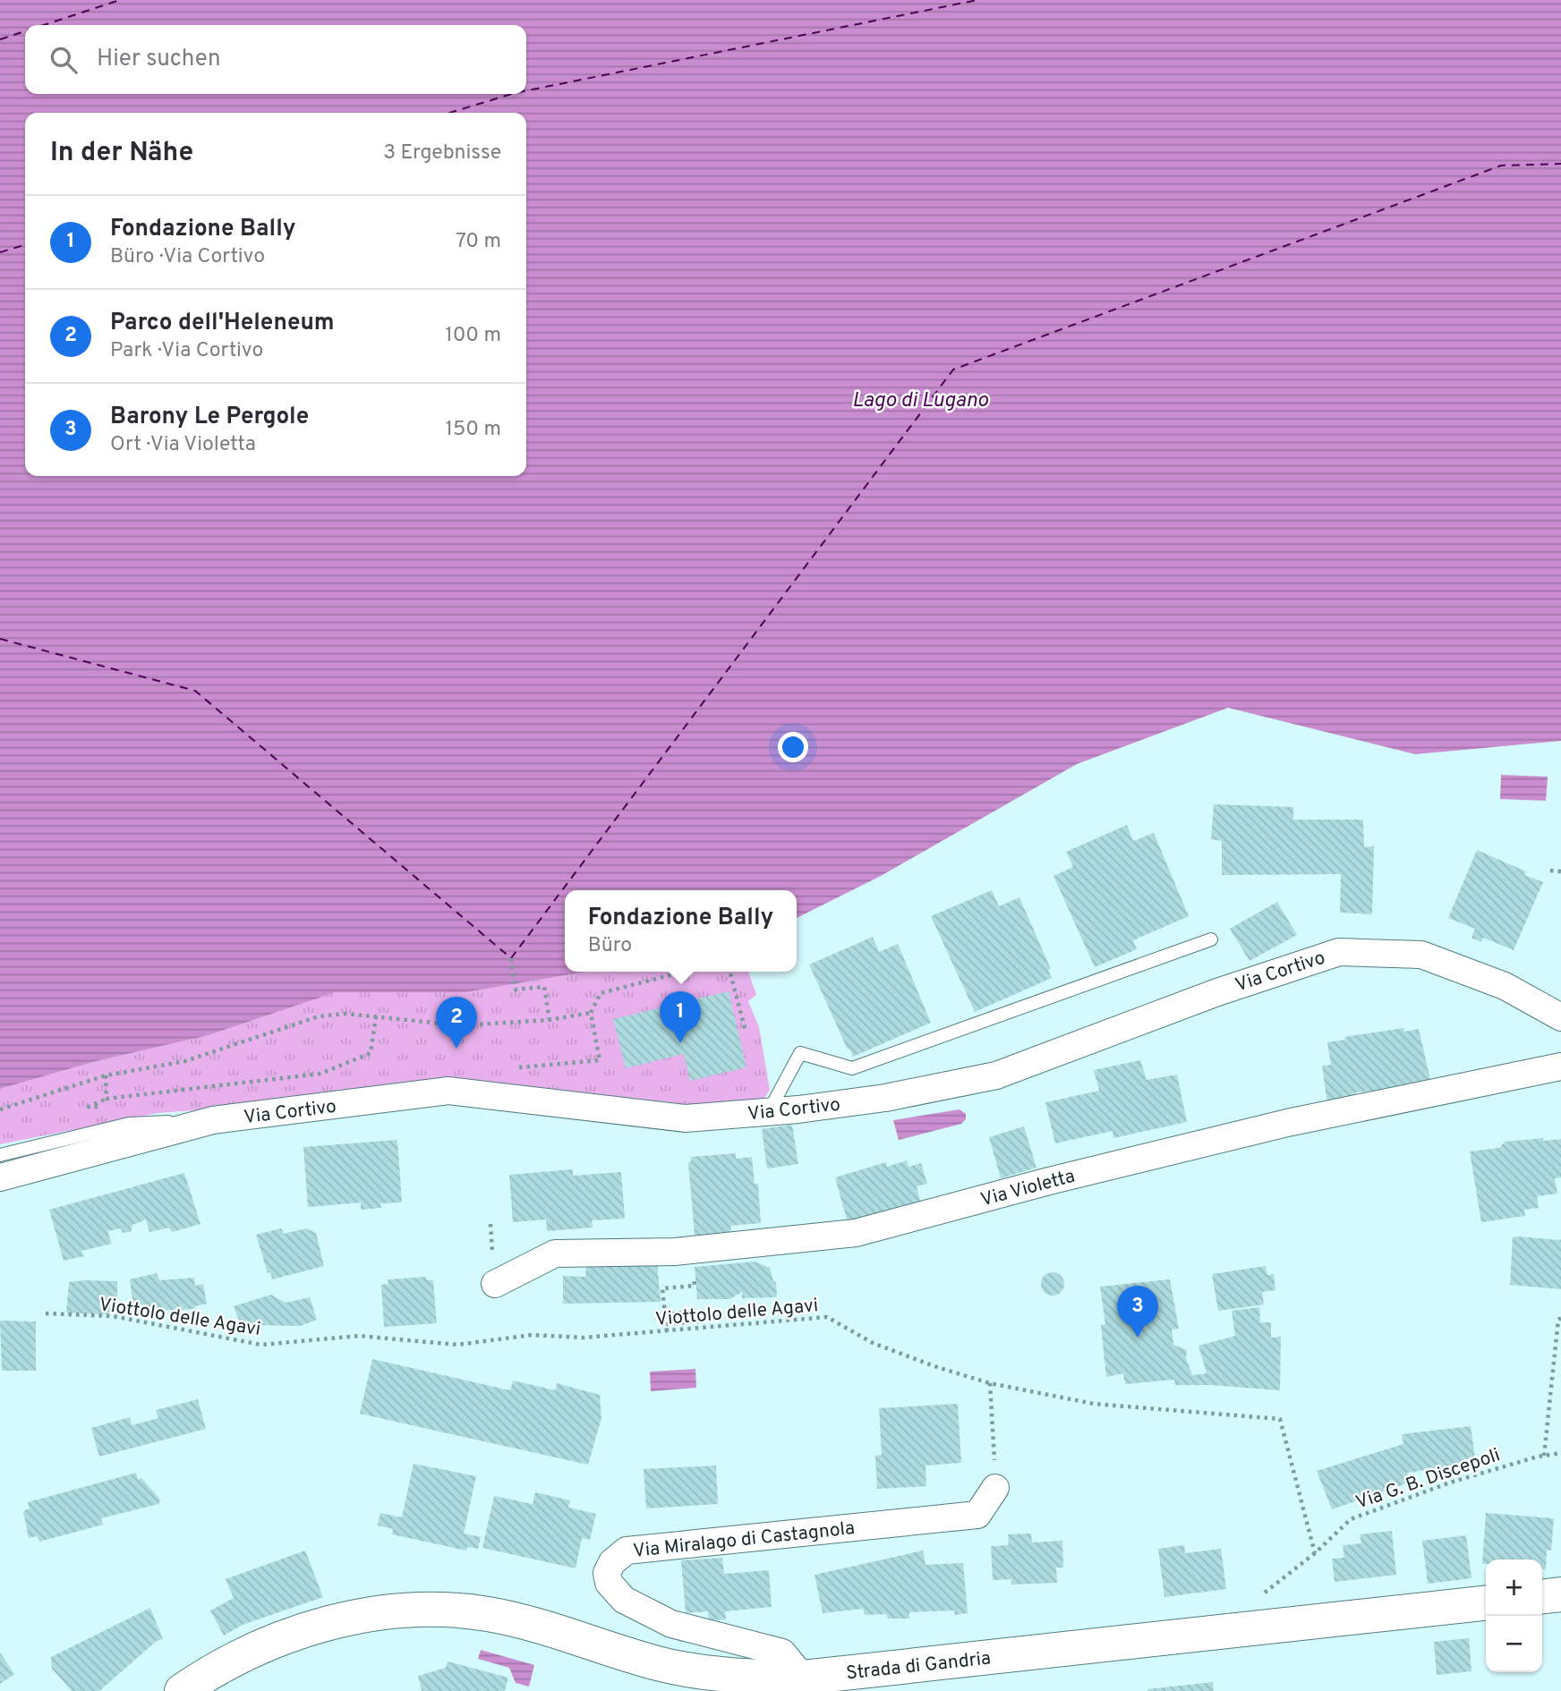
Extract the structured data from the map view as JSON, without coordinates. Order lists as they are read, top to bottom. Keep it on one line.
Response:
{"streets":{"main road":["Strada di Gandria"],"street":["Via Cortivo","Via Violetta","Via Miralago di Castagnola"],"path":["Viottolo delle Agavi","Via G. B. Discepoli"]},"crossings":[["Viottolo delle Agavi","Via G. B. Discepoli"],["Via Miralago di Castagnola","Strada di Gandria"]],"water":["Lago di Lugano"],"page":{"search":"Hier suchen","heading":["In der Nähe","3 Ergebnisse"],"list":[{"mark":"1","name":"Fondazione Bally","note":"Büro · Via Cortivo","value":"70 m"},{"mark":"2","name":"Parco dell'Heleneum","note":"Park · Via Cortivo","value":"100 m"},{"mark":"3","name":"Barony Le Pergole","note":"Ort · Via Violetta","value":"150 m"}],"popup":["Fondazione Bally","Büro"],"pins":["1","2","3"],"map_buttons":["+","−"]}}
